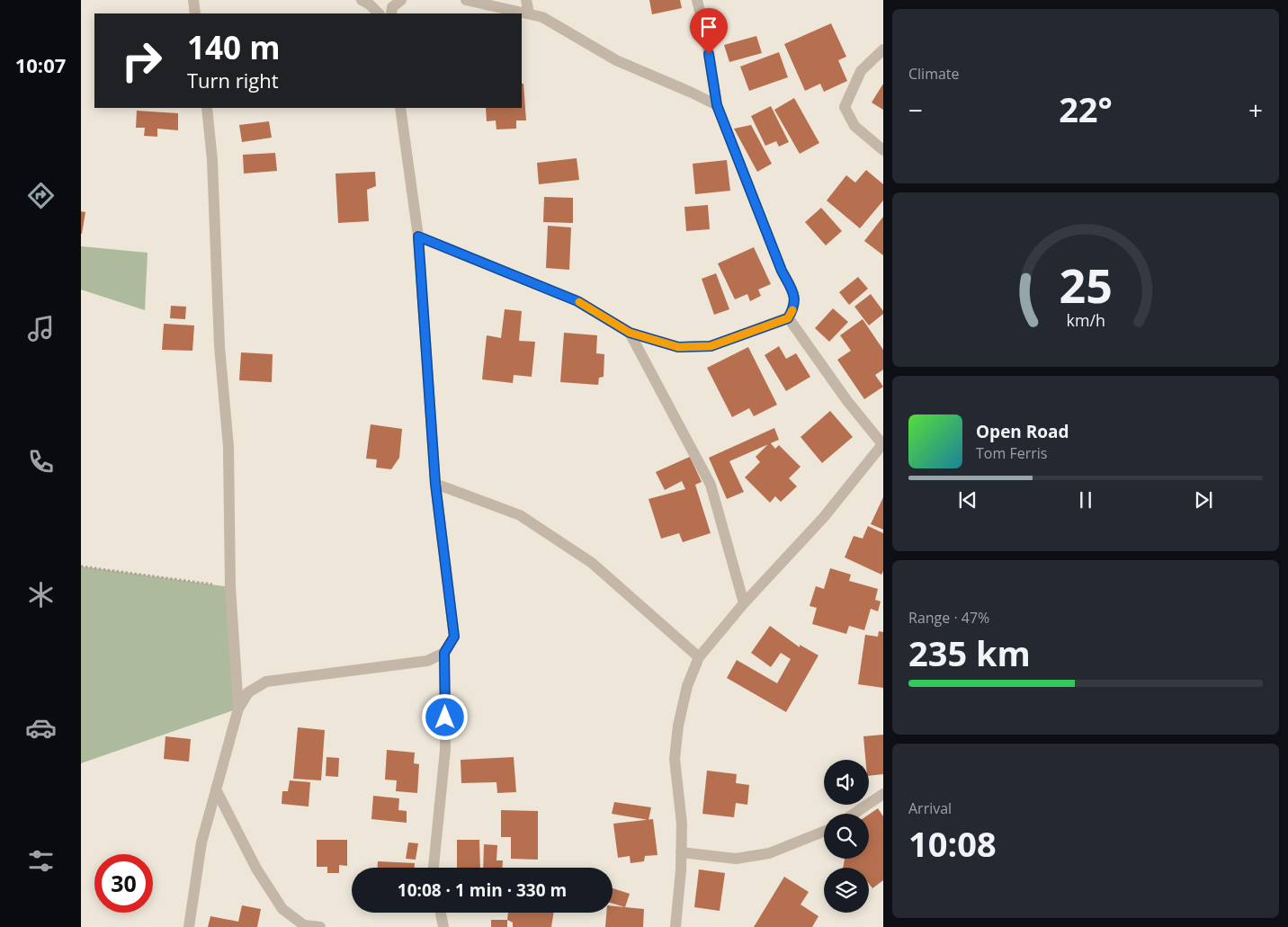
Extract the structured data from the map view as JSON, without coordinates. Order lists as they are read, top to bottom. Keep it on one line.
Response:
{"page":{"tabs":"10:07","tile":["Climate",["Range · 47%","235 km"],["Arrival","10:08"]],"turn":["140 m","Turn right"],"heat":["−","22°","+"],"song":["Open Road","Tom Ferris"],"limit":"30","trip":"10:08 · 1 min · 330 m","gauge":["25","km/h"]}}
